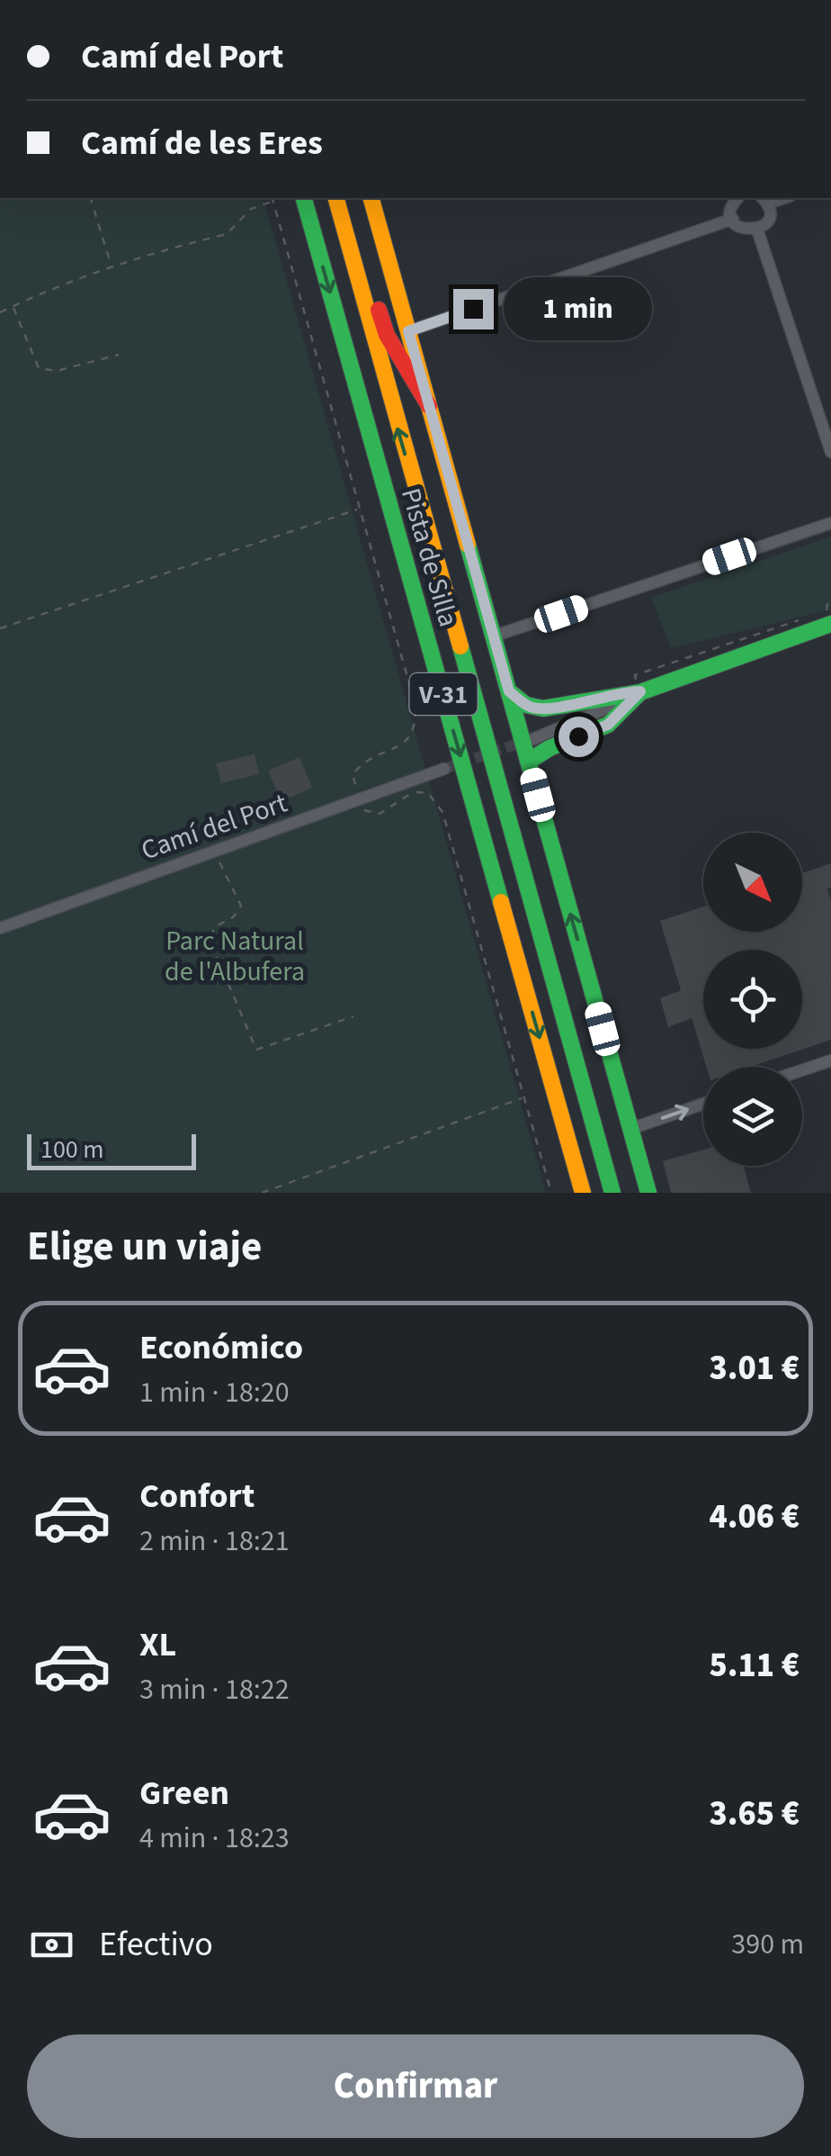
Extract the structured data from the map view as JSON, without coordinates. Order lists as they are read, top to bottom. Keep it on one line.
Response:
{"streets":{"main road":["Pista de Silla","V-31"],"street":["Camí del Port"]},"parks":["Parc Natural de l'Albufera"],"scale_bar":"100 m","north":"bottom right","page":{"banner":["Camí del Port","Camí de les Eres"],"bubble":"1 min","scale":"100 m","heading":"Elige un viaje","list":[{"name":"Económico","note":"1 min · 18:20","value":"3.01 €"},{"name":"Confort","note":"2 min · 18:21","value":"4.06 €"},{"name":"XL","note":"3 min · 18:22","value":"5.11 €"},{"name":"Green","note":"4 min · 18:23","value":"3.65 €"}],"pay":["Efectivo","390 m"],"buttons":"Confirmar"}}
